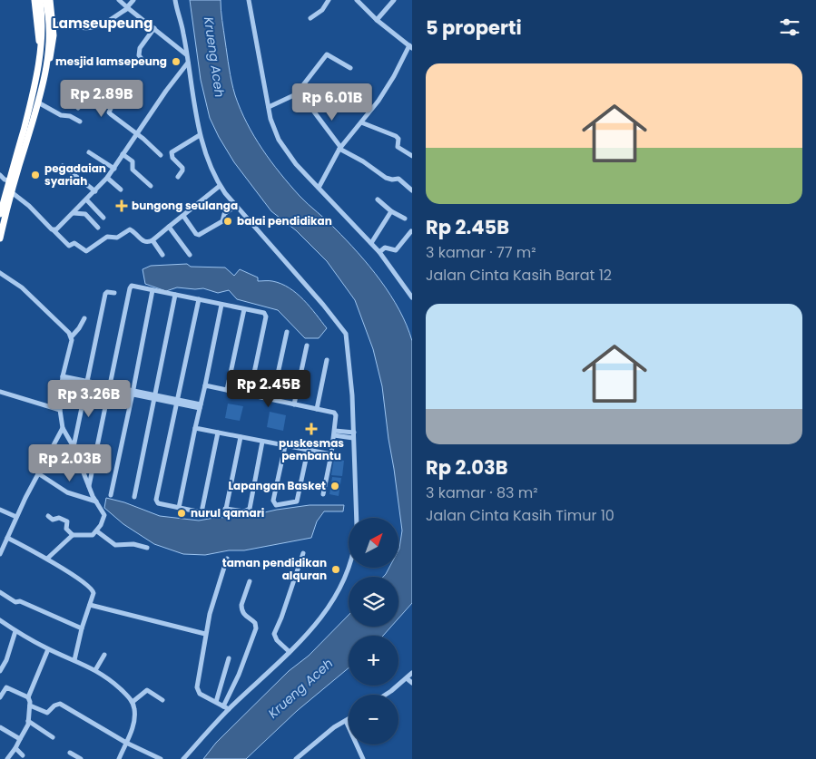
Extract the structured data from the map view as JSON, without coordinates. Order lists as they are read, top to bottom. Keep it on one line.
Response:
{"districts":["Lamseupeung"],"water":["Krueng Aceh"],"places":{"other":["mesjid lamsepeung","pegadaian syariah","balai pendidikan","Lapangan Basket","nurul qamari","taman pendidikan alquran"],"health":["bungong seulanga","puskesmas pembantu"]},"north":"top right","page":{"heading":"5 properti","list":[{"name":"Rp 2.45B","note":"3 kamar · 77 m² · Jalan Cinta Kasih Barat 12"},{"name":"Rp 2.03B","note":"3 kamar · 83 m² · Jalan Cinta Kasih Timur 10"}],"price":["Rp 2.89B","Rp 6.01B","Rp 2.45B","Rp 3.26B","Rp 2.03B"],"map_buttons":["+","−"]}}
